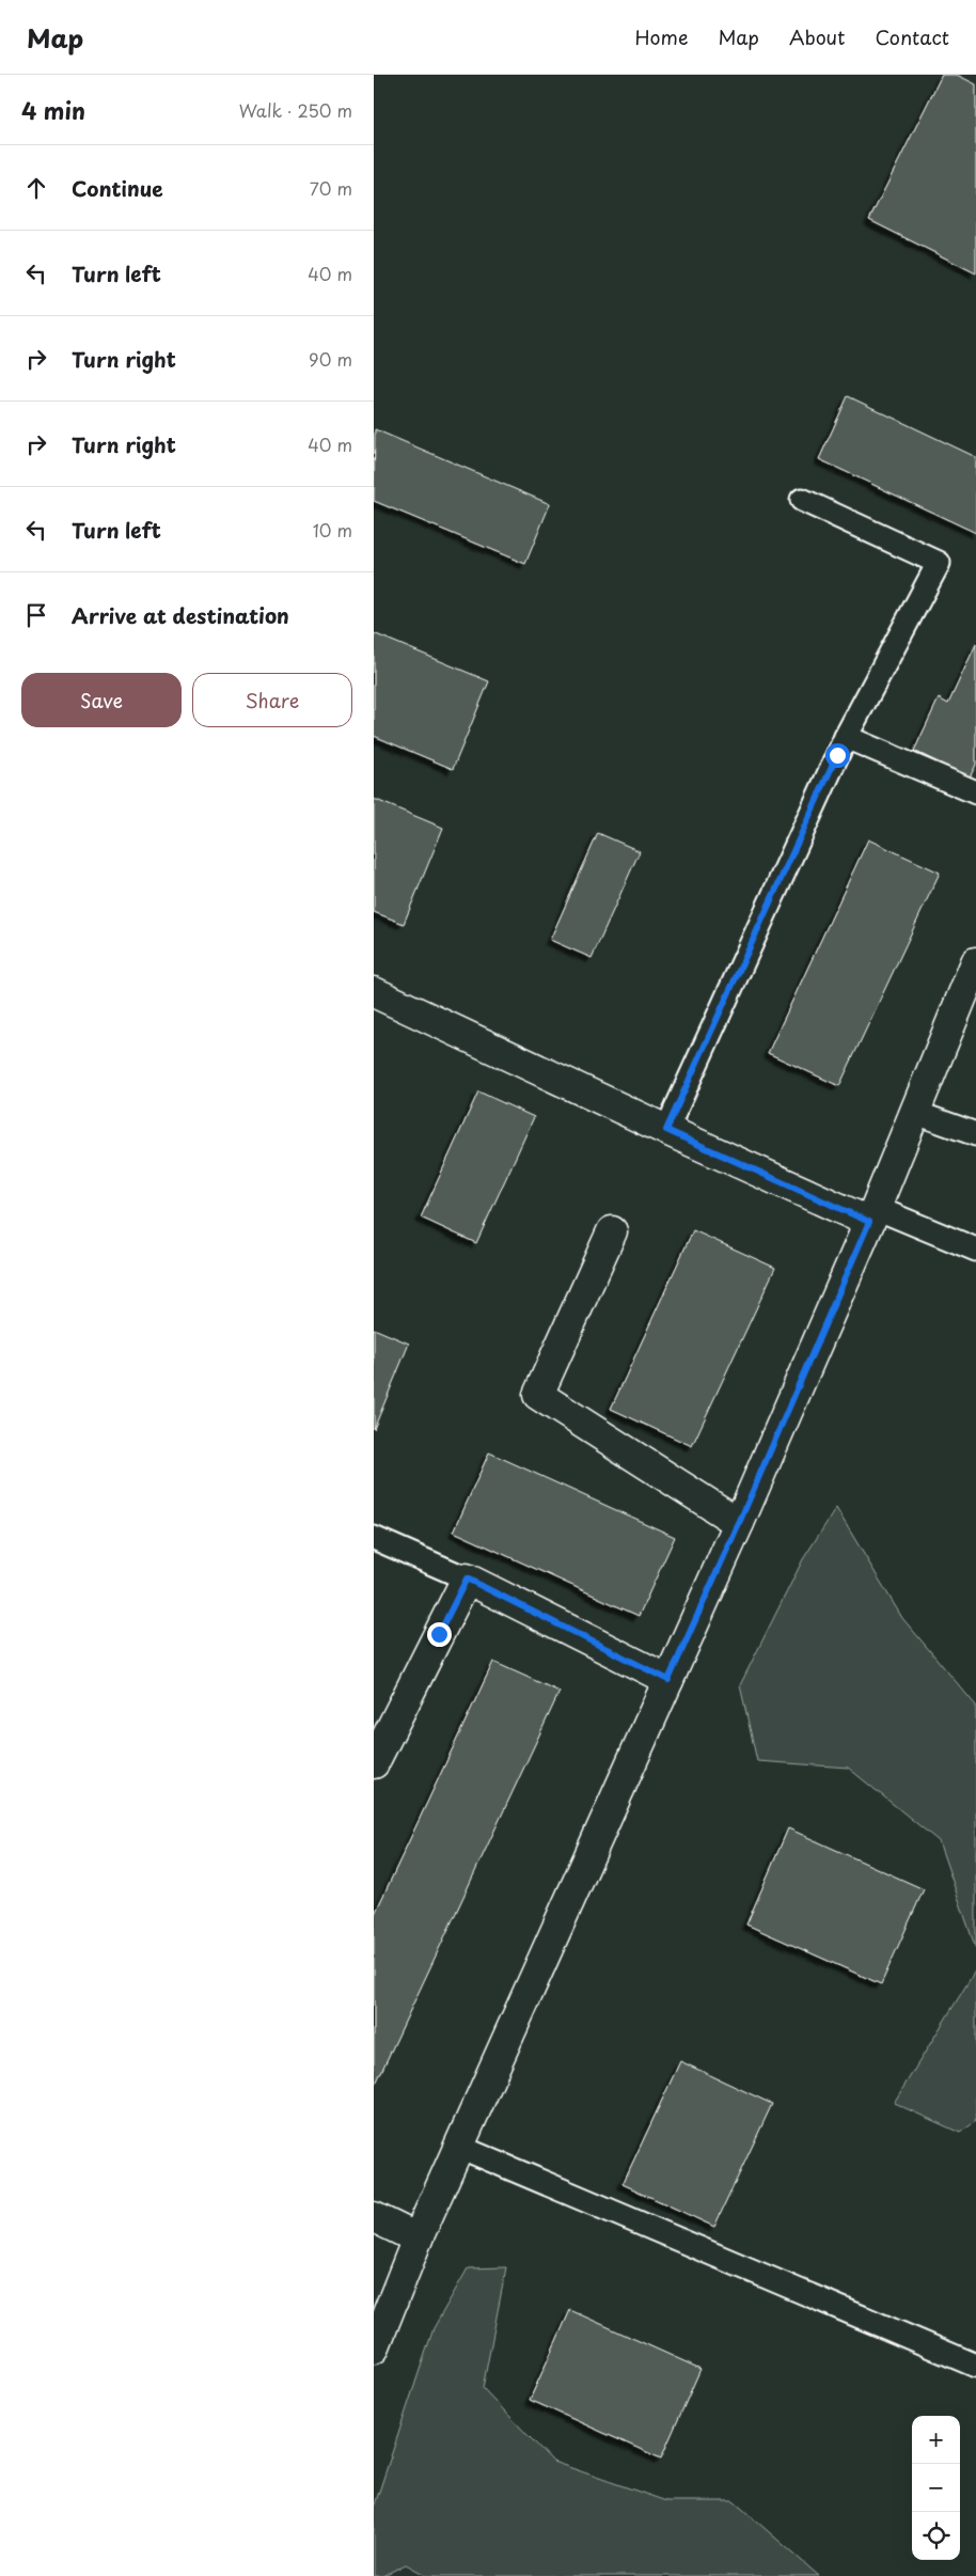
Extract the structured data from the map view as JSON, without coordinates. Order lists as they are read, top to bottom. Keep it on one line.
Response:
{"page":{"header":"Map","nav":["Home","Map","About","Contact"],"heading":["4 min","Walk · 250 m"],"list":[["Continue","70 m"],["Turn left","40 m"],["Turn right","90 m"],["Turn right","40 m"],["Turn left","10 m"],"Arrive at destination"],"buttons":["Save","Share"],"map_buttons":["+","−"]}}
